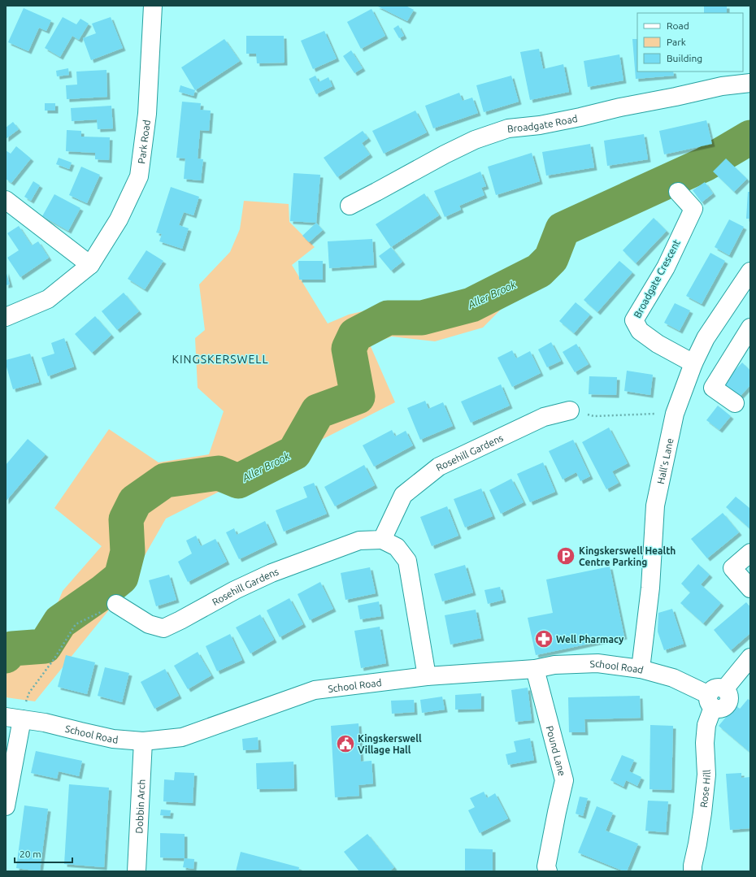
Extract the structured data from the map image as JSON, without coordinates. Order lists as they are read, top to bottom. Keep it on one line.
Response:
{"streets":{"street":["Broadgate Road","Park Road","Broadgate Crescent","Rosehill Gardens","Hall's Lane","School Road","Pound Lane","Rose Hill","Dobbin Arch"]},"crossings":[["Broadgate Crescent","Hall's Lane"],["Rosehill Gardens","School Road"],["Hall's Lane","School Road"],["School Road","Pound Lane"],["School Road","Rose Hill"],["School Road","Dobbin Arch"]],"districts":["KINGSKERSWELL"],"water":["Aller Brook"],"places":{"parking":["Kingskerswell Health Centre Parking"],"pharmacy":["Well Pharmacy"],"public building":["Kingskerswell Village Hall"]},"legend":["Road","Park","Building"],"scale_bar":"20 m"}
